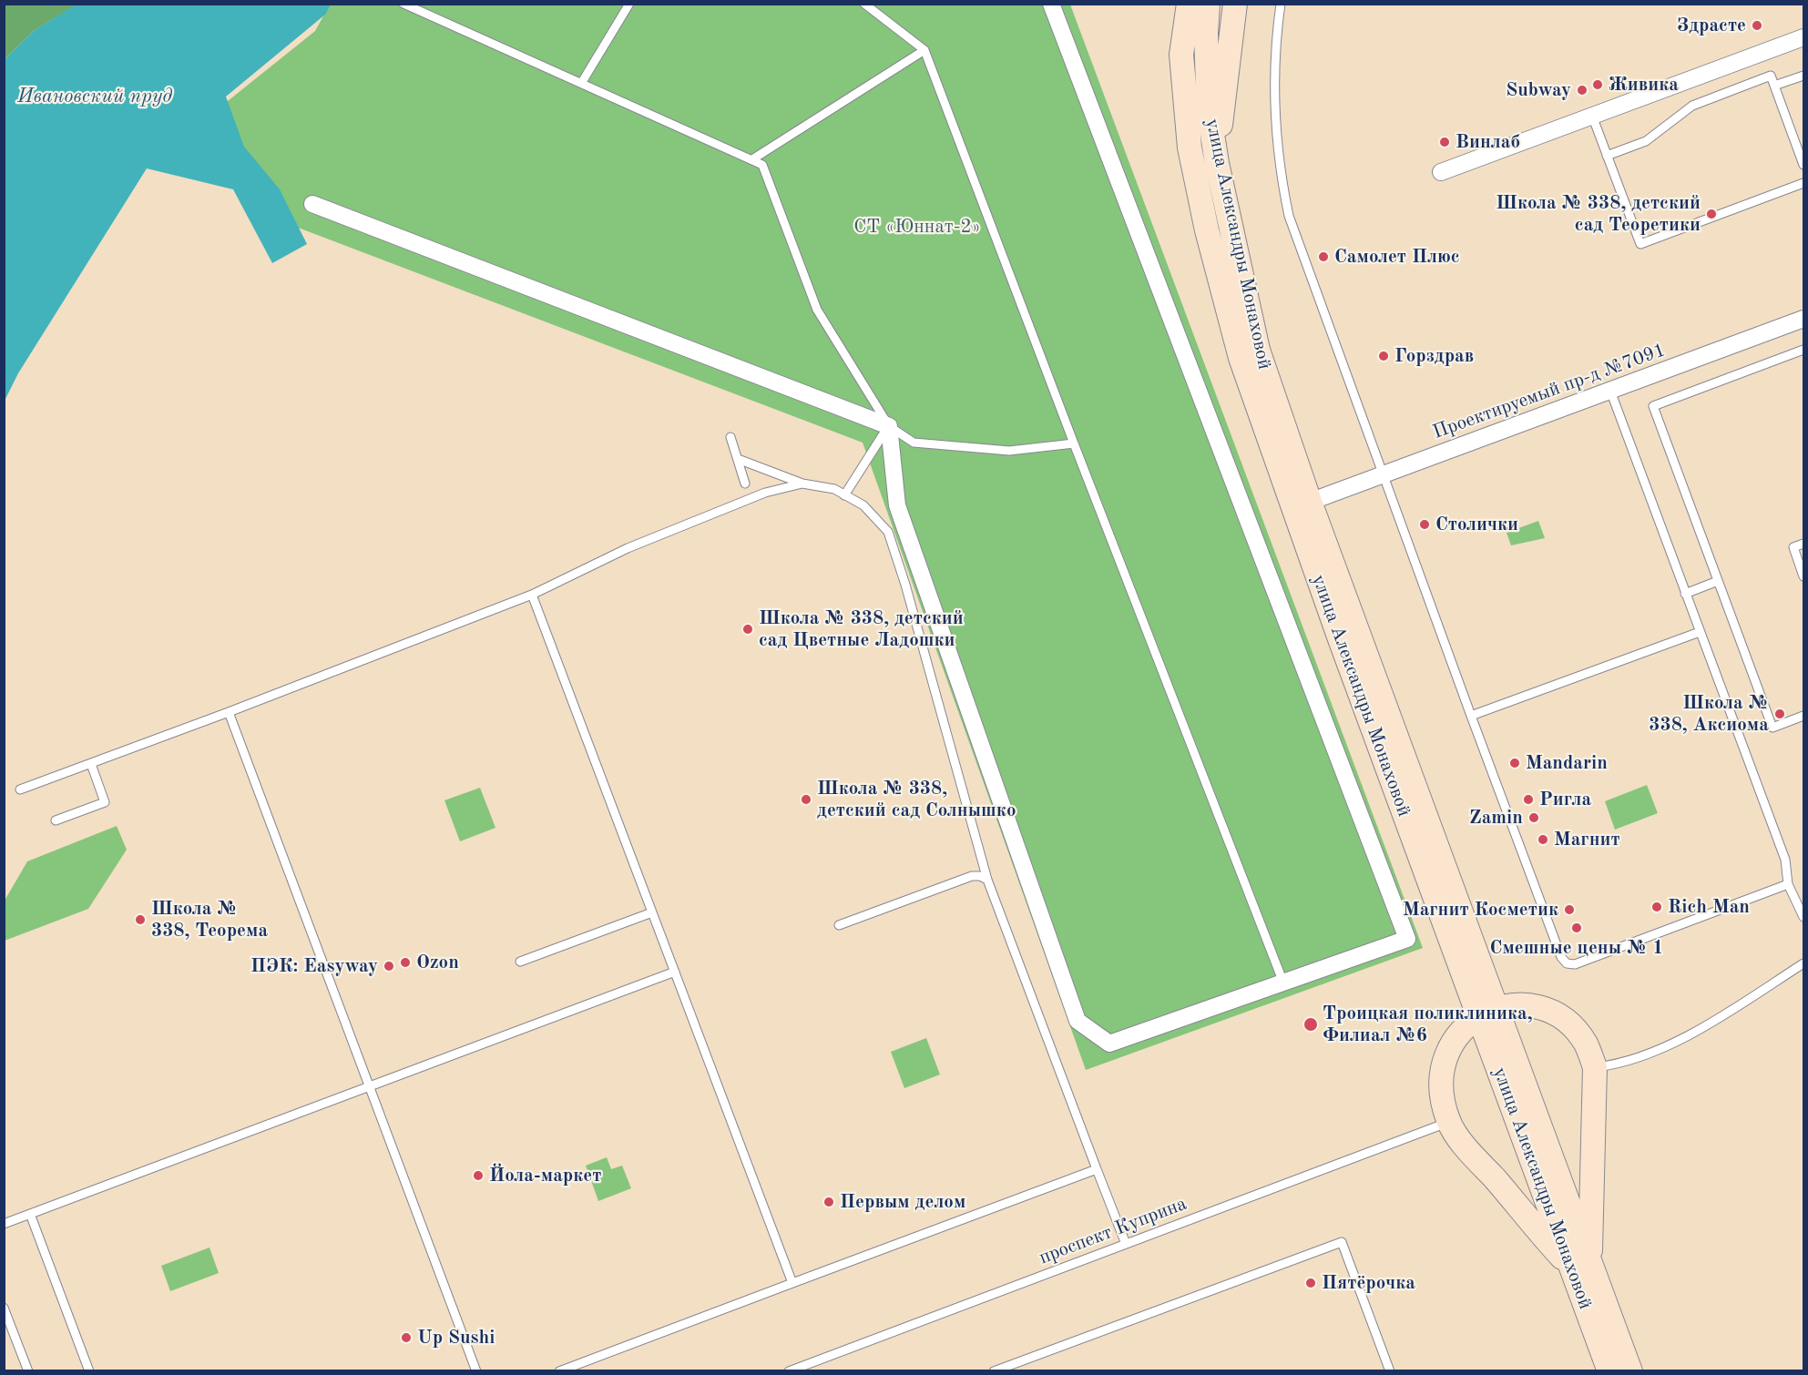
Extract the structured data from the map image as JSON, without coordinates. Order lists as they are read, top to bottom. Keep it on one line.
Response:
{"streets":{"main road":["улица Александры Монаховой"],"street":["Проектируемый пр-д №7091"],"lane":["проспект Куприна"]},"crossings":[["улица Александры Монаховой","Проектируемый пр-д №7091"]],"water":["Ивановский пруд"],"parks":["СТ «Юннат-2»"],"places":["Здрасте","Живика","Subway","Винлаб","Школа № 338, детский сад Теоретики","Самолет Плюс","Горздрав","Столички","Школа № 338, детский сад Цветные Ладошки","Школа № 338, Аксиома","Mandarin","Школа № 338, детский сад Солнышко","Ригла","Zamin","Магнит","Rich Man","Магнит Косметик","Школа № 338, Теорема","Смешные цены № 1","Ozon","ПЭК: Easyway","Троицкая поликлиника, Филиал №6","Йола-маркет","Первым делом","Пятёрочка","Up Sushi"]}
